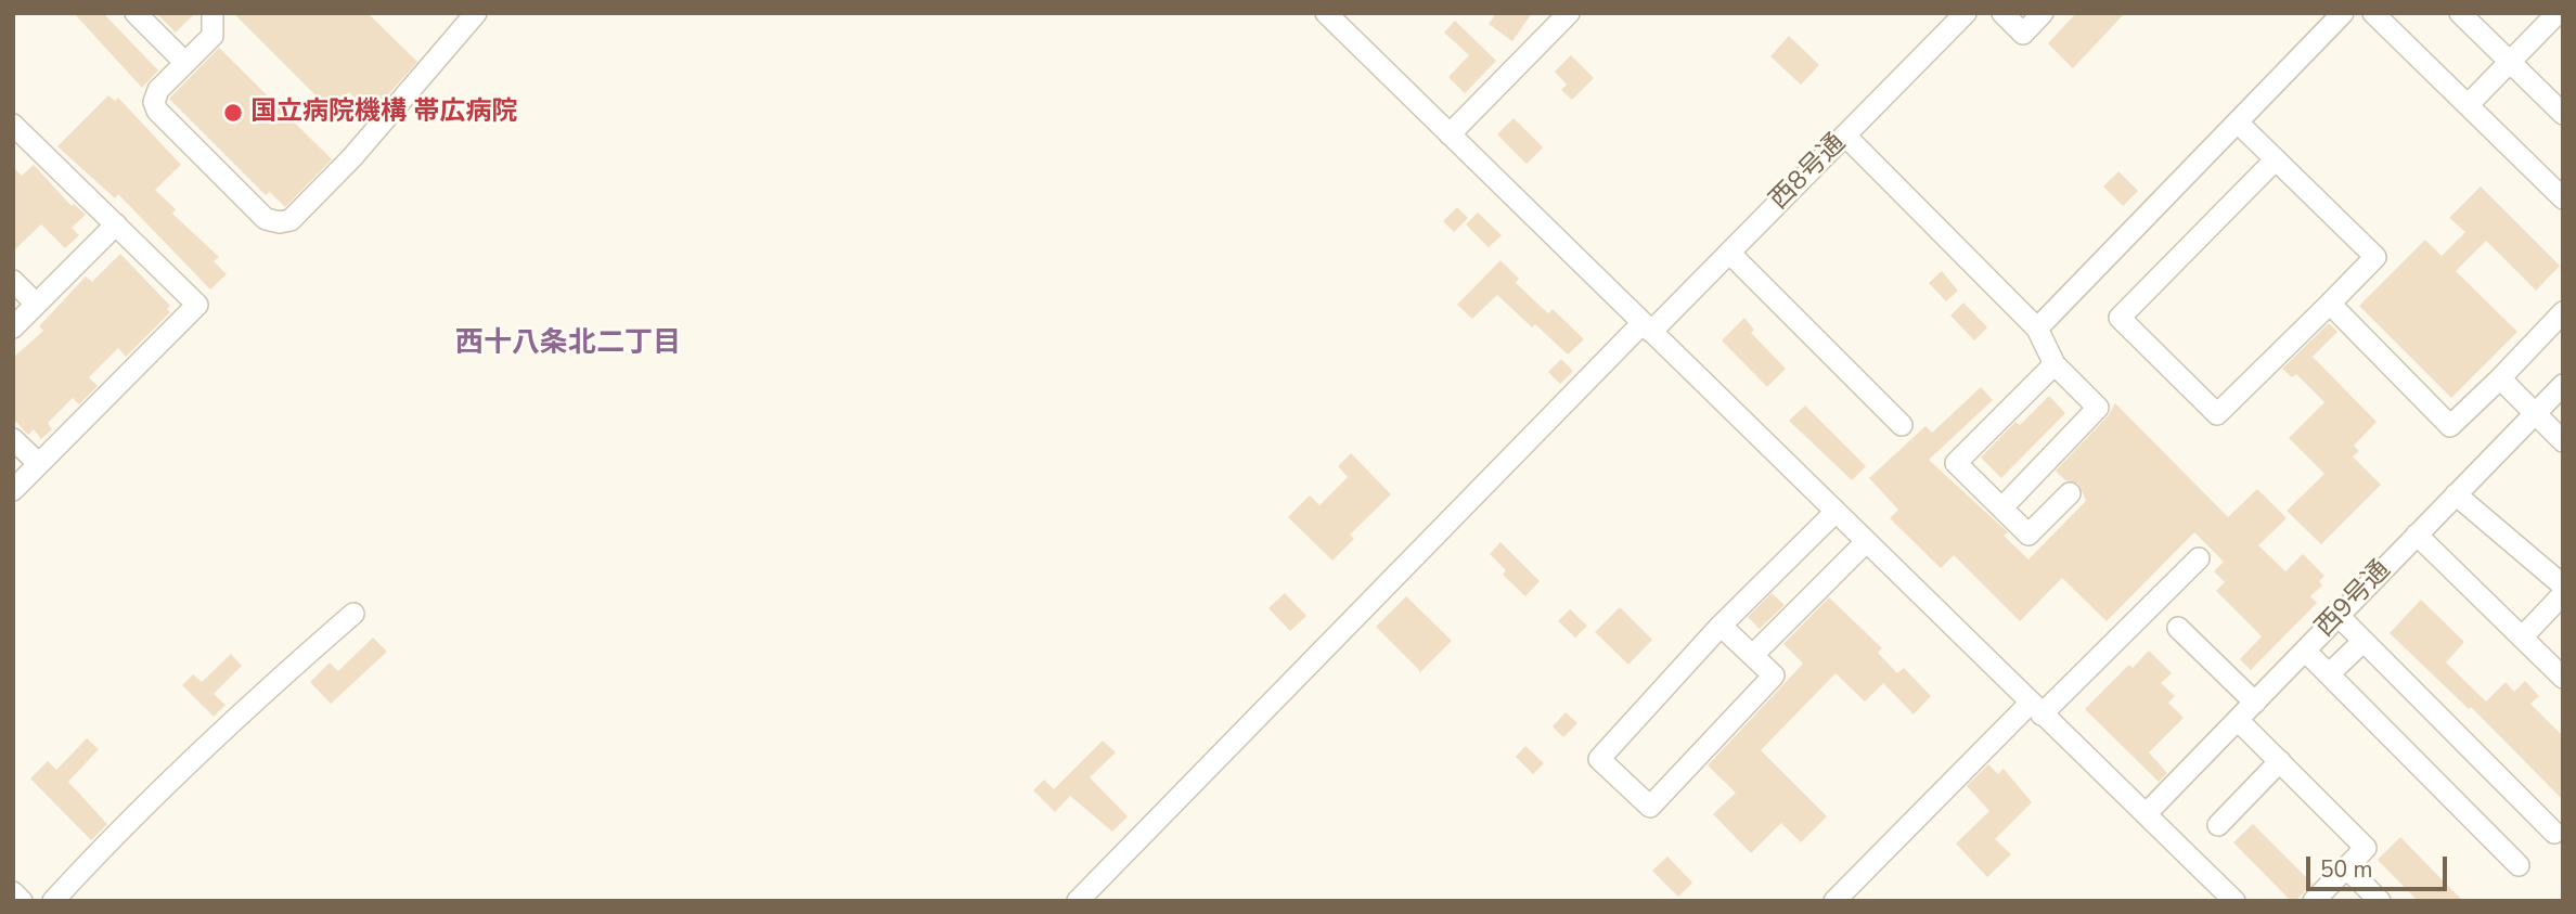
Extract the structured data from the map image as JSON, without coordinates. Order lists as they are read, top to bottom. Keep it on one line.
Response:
{"streets":{"street":["西8号通","西9号通"]},"districts":["西十八条北二丁目"],"places":["国立病院機構 帯広病院"],"scale_bar":"50 m"}
